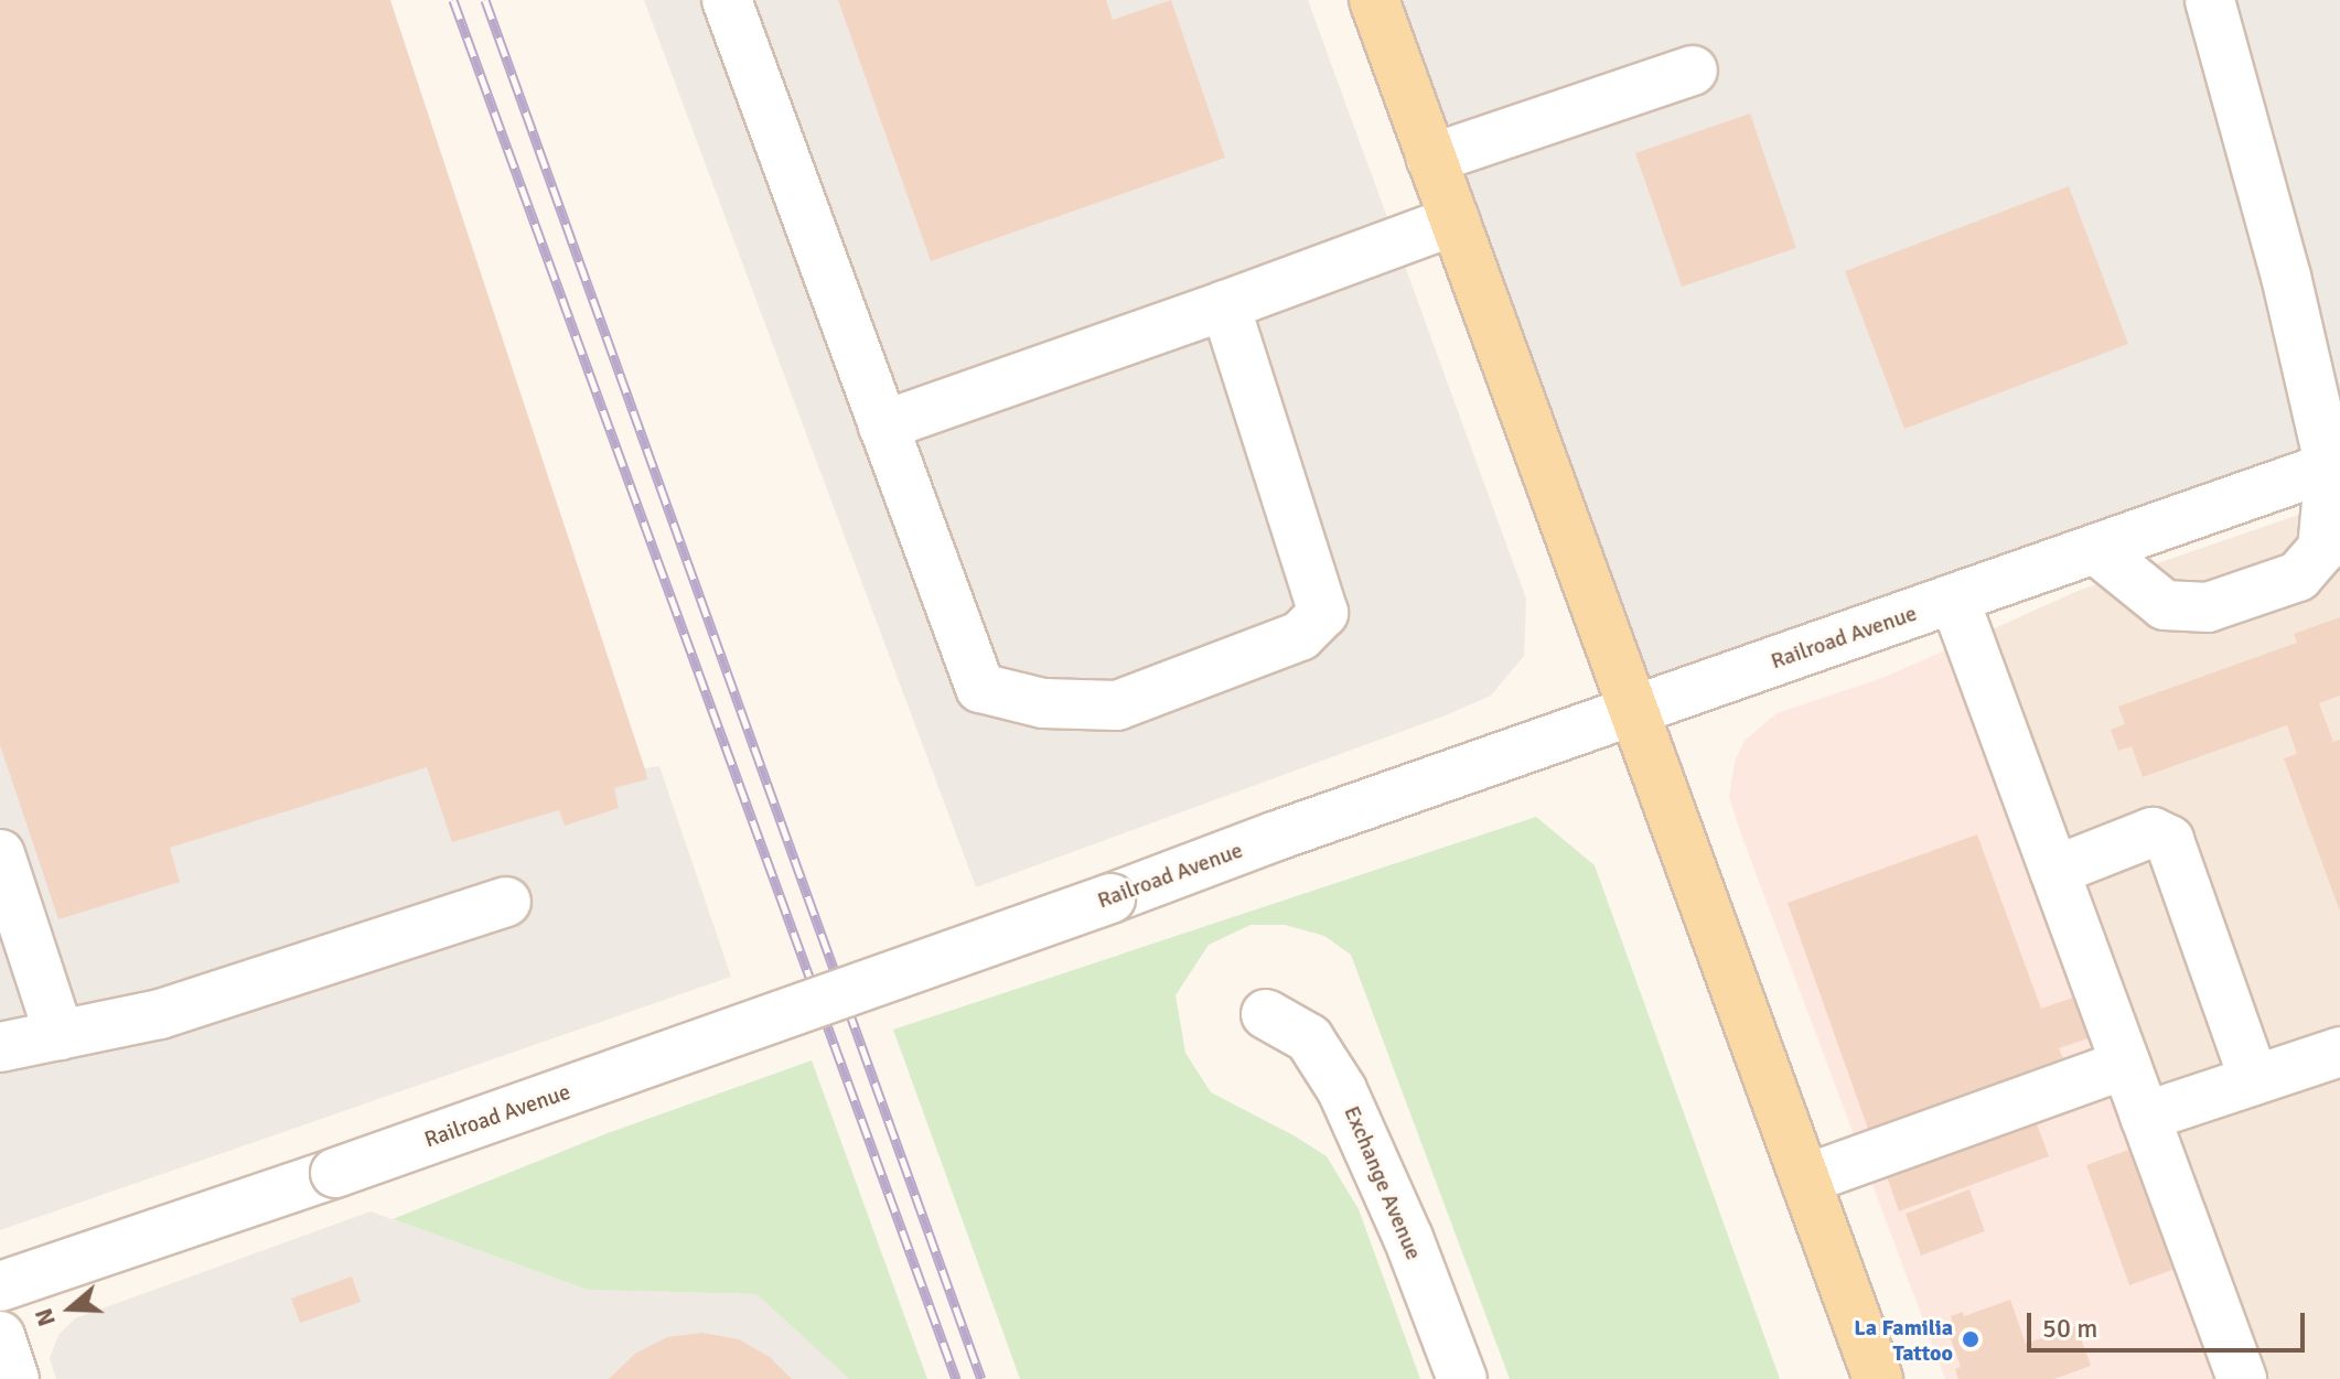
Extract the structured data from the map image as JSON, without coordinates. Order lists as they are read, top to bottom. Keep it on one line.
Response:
{"streets":{"street":["Railroad Avenue","Exchange Avenue"]},"places":["La Familia Tattoo"],"scale_bar":"50 m","north":"left"}
